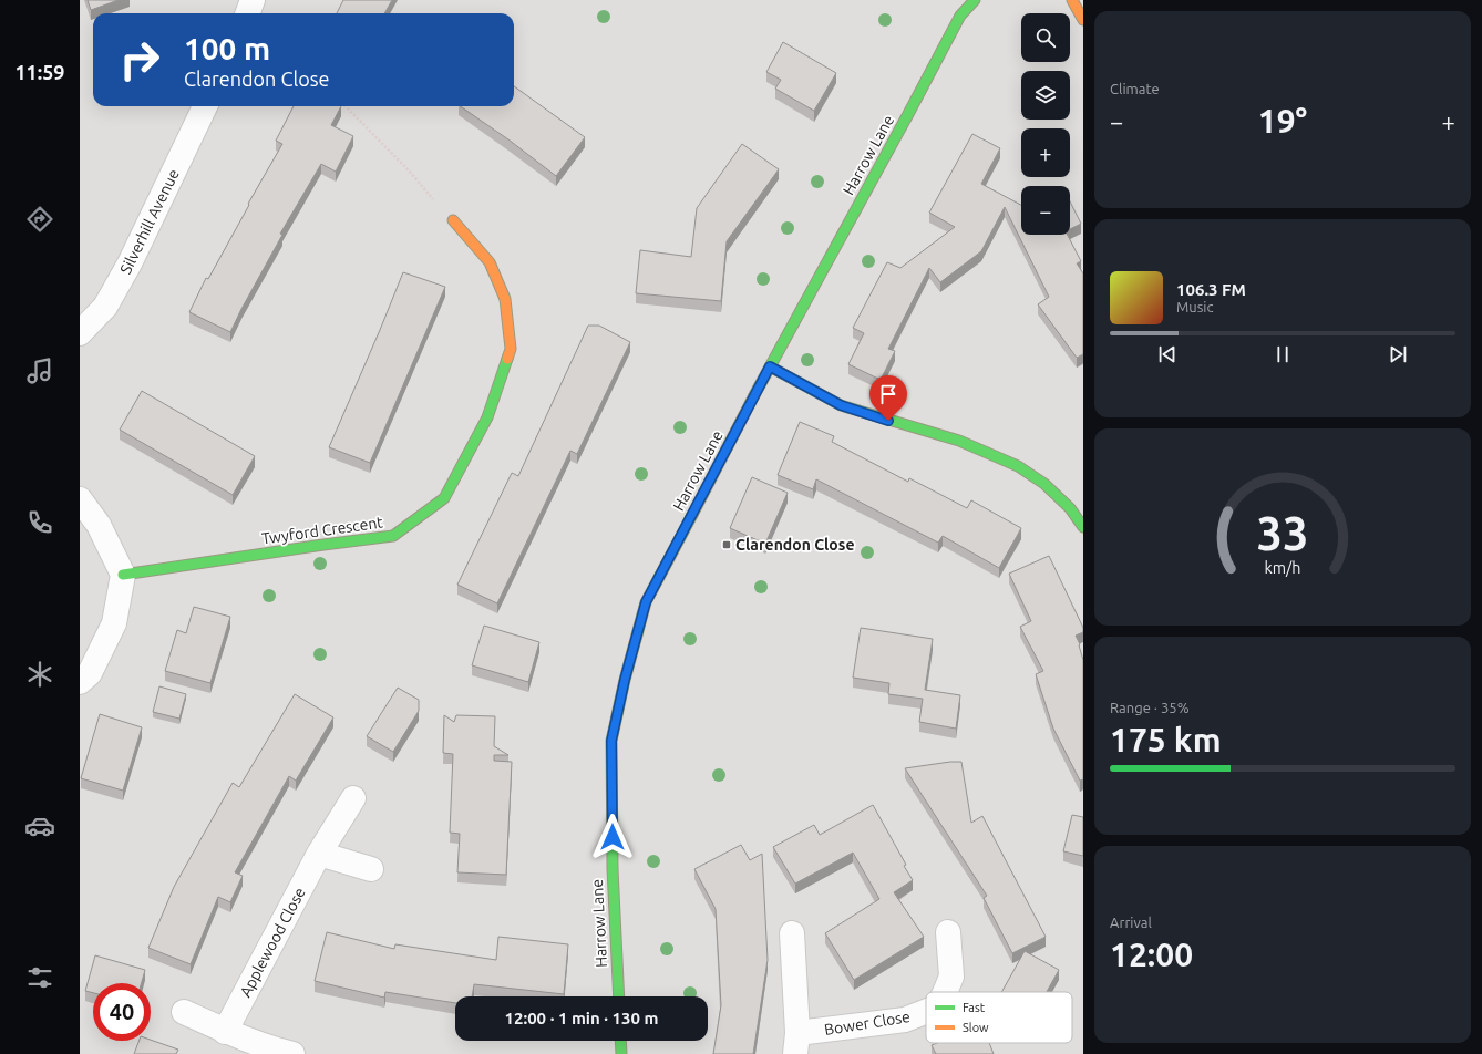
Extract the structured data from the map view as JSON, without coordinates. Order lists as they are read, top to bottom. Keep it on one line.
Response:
{"streets":{"main road":["Harrow Lane","Twyford Crescent"],"street":["Silverhill Avenue","Applewood Close","Bower Close"]},"places":{"transit":["Clarendon Close"]},"legend":["Fast","Slow"],"page":{"tabs":"11:59","tile":["Climate",["Range · 35%","175 km"],["Arrival","12:00"]],"map_buttons":["+","−"],"turn":["100 m","Clarendon Close"],"heat":["−","19°","+"],"song":["106.3 FM","Music"],"limit":"40","trip":"12:00 · 1 min · 130 m","gauge":["33","km/h"]}}
